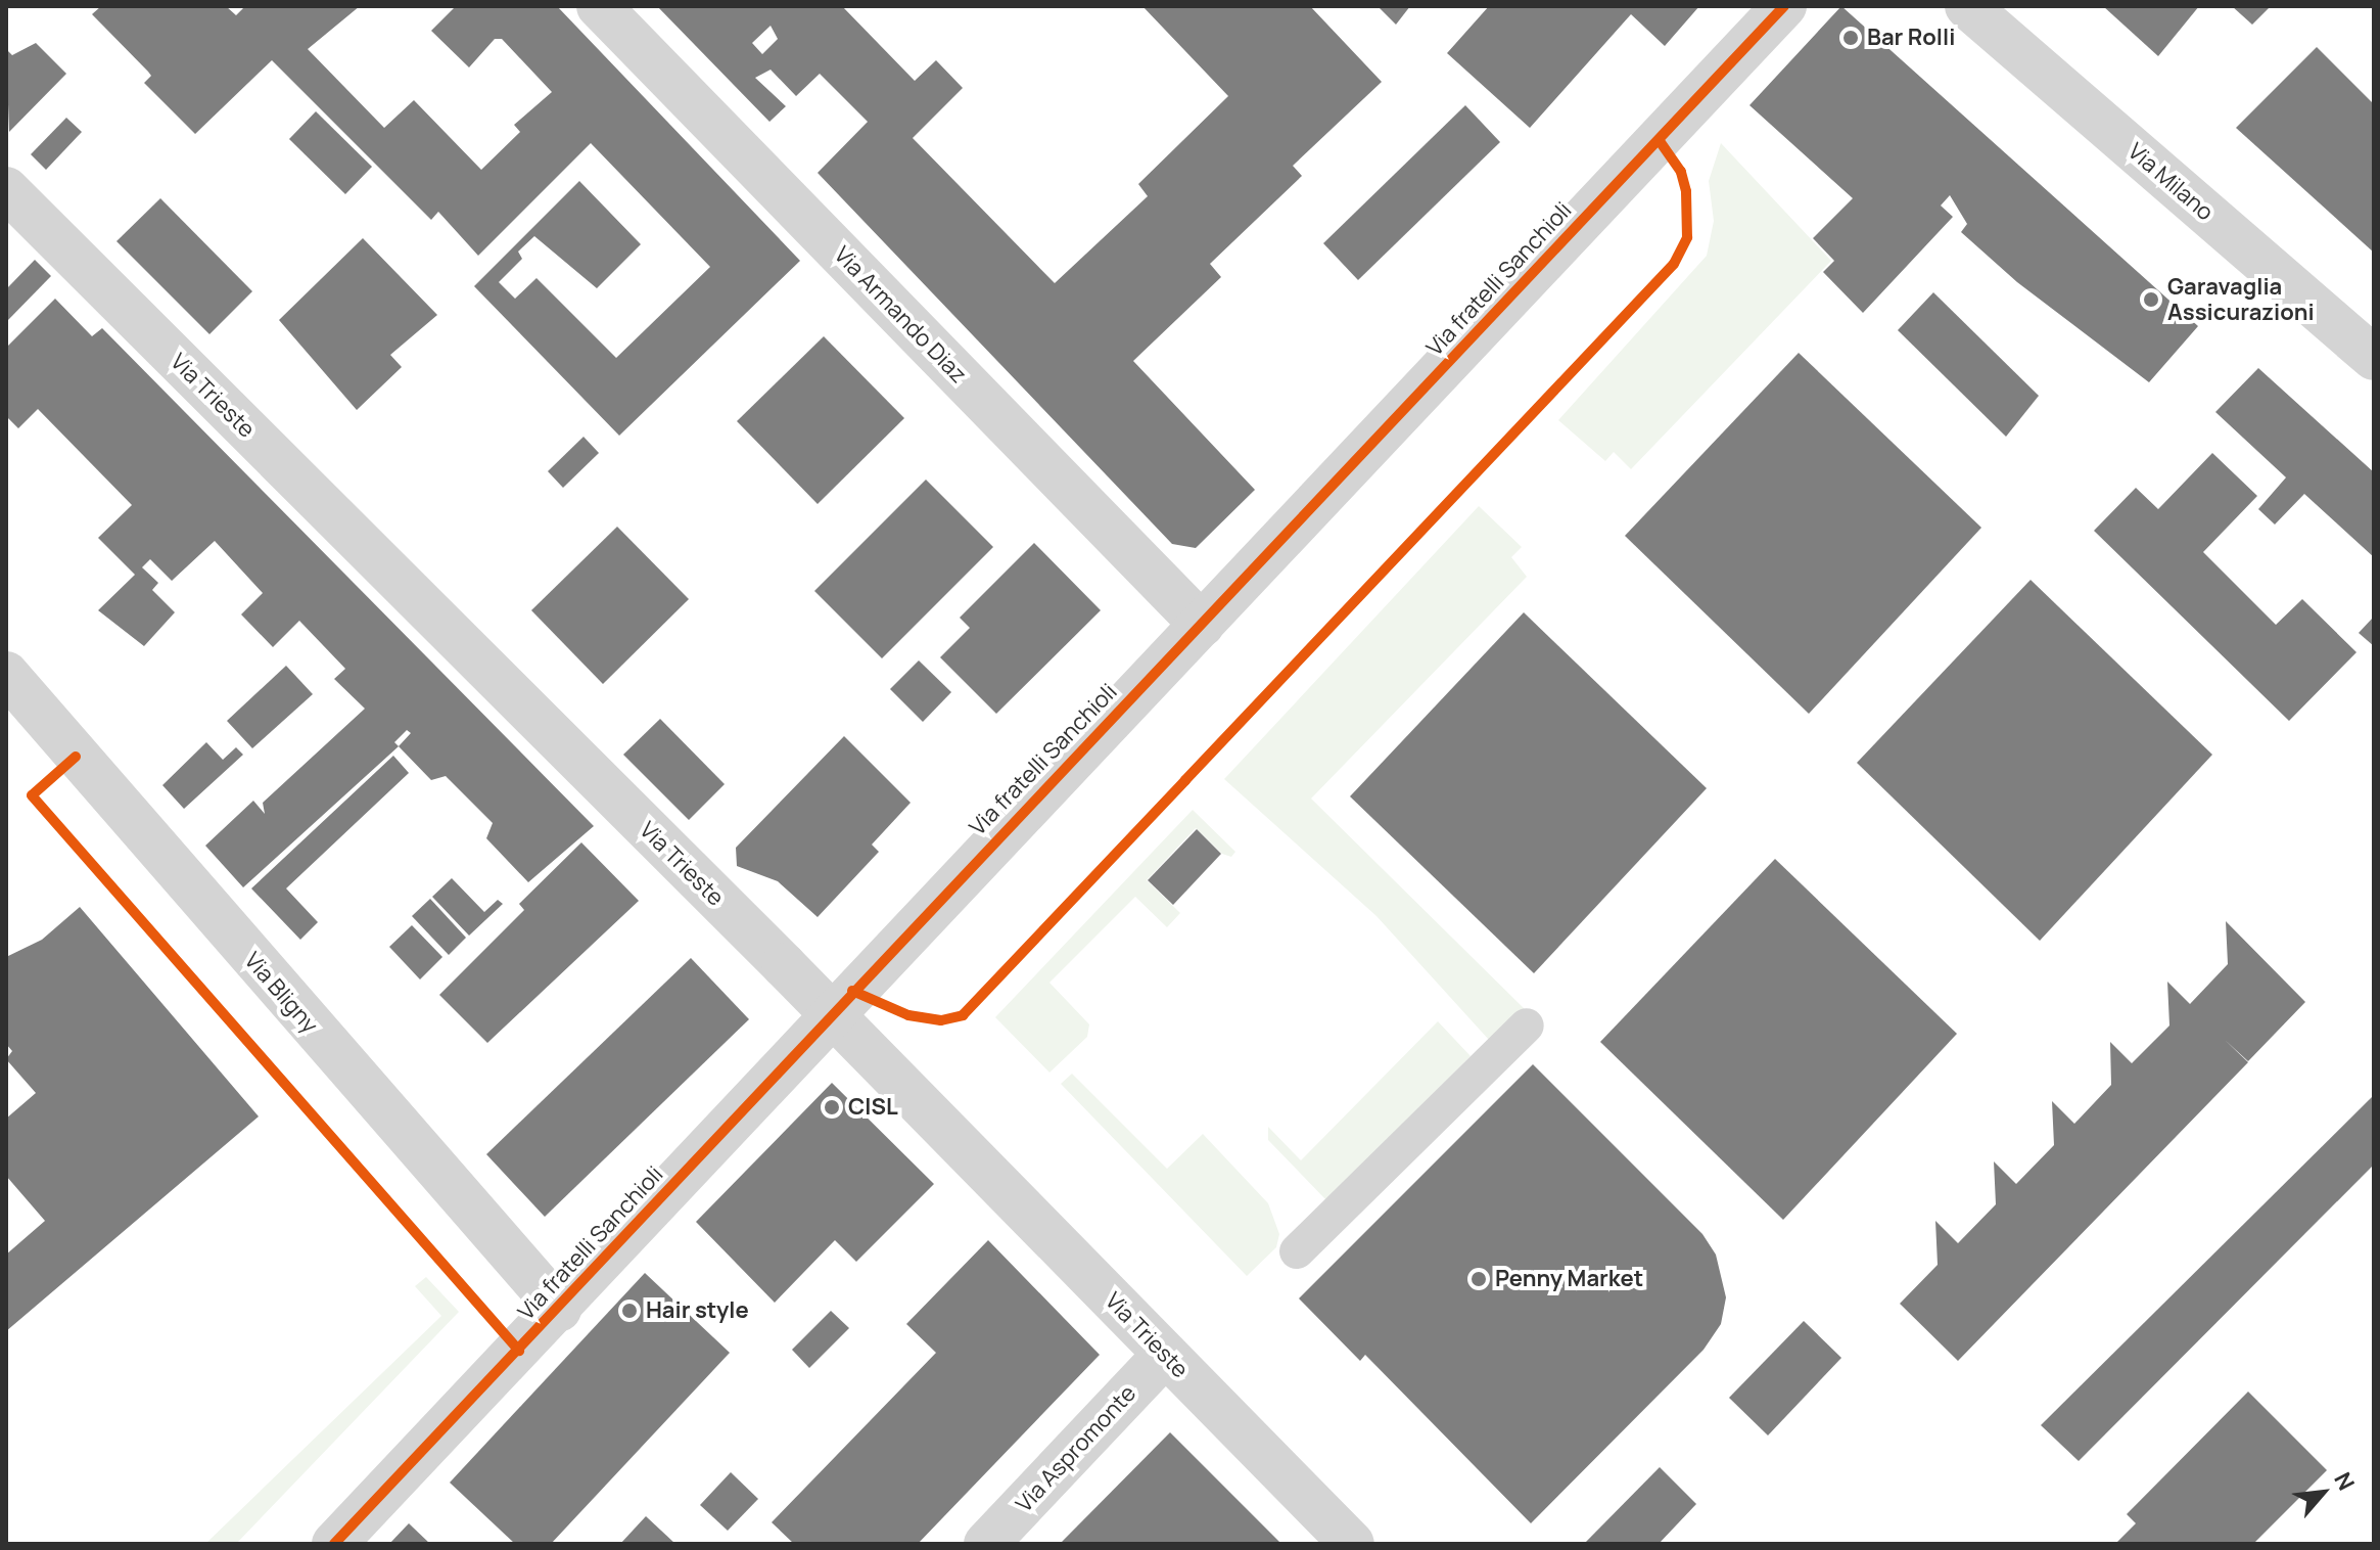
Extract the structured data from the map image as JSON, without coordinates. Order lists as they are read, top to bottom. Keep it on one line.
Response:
{"streets":{"street":["Via Milano","Via fratelli Sanchioli","Via Armando Diaz","Via Trieste","Via Bligny","Via Aspromonte"]},"crossings":[["Via fratelli Sanchioli","Via Armando Diaz"],["Via fratelli Sanchioli","Via Trieste"],["Via fratelli Sanchioli","Via Bligny"],["Via Trieste","Via Aspromonte"]],"places":["Bar Rolli","Garavaglia Assicurazioni","CISL","Penny Market","Hair style"],"north":"top right"}
